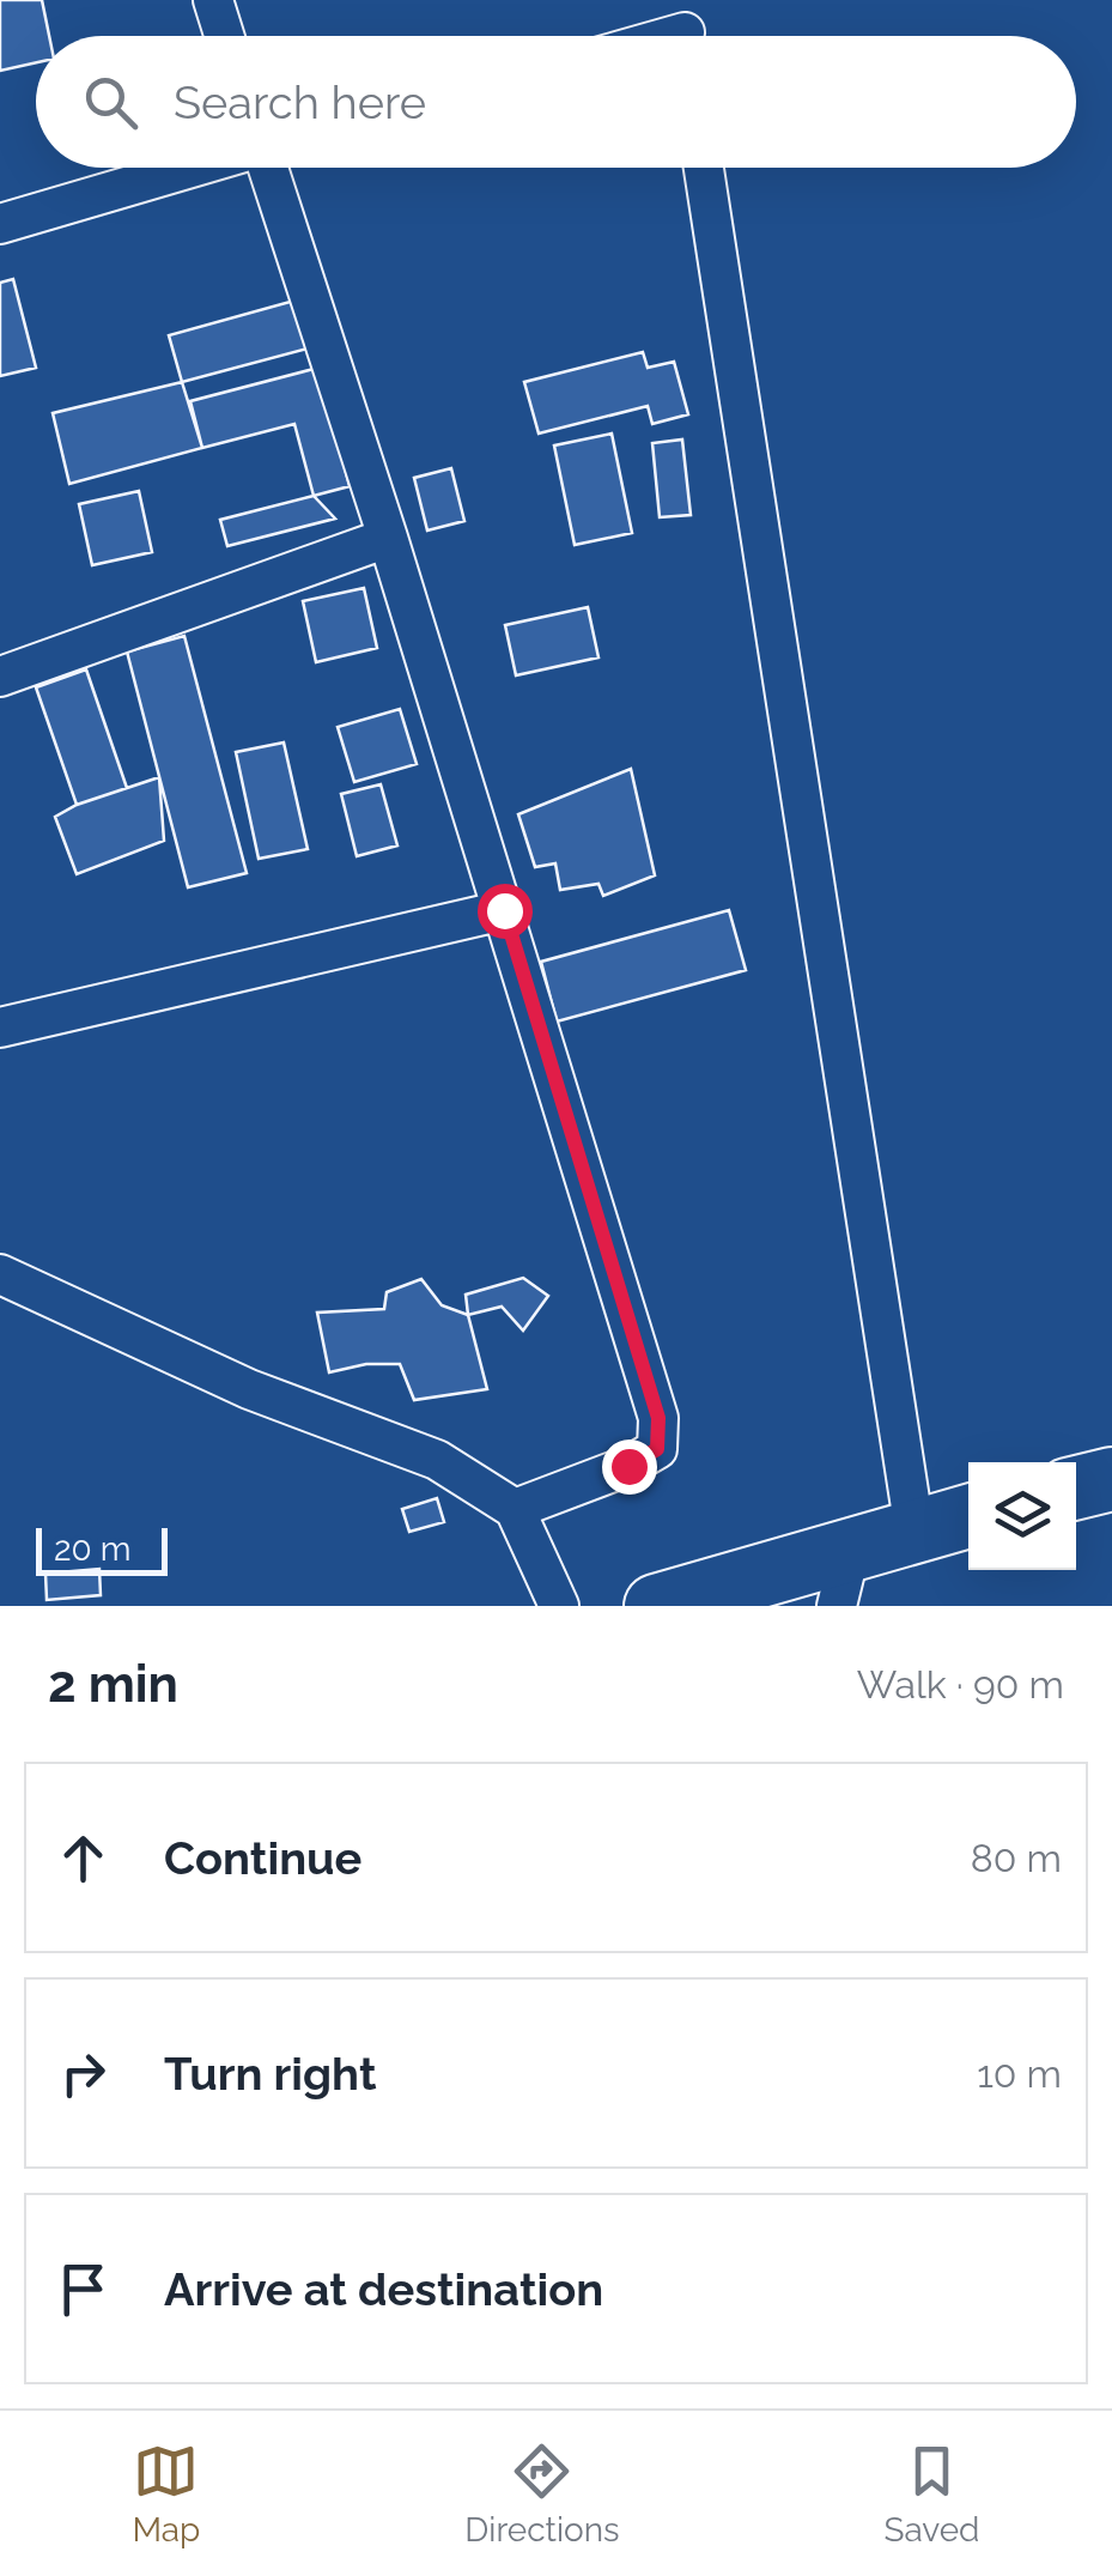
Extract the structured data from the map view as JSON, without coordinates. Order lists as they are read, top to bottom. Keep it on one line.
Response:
{"scale_bar":"20 m","page":{"search":"Search here","scale":"20 m","heading":["2 min","Walk · 90 m"],"list":[["Continue","80 m"],["Turn right","10 m"],"Arrive at destination"],"nav":["Map","Directions","Saved"]}}
